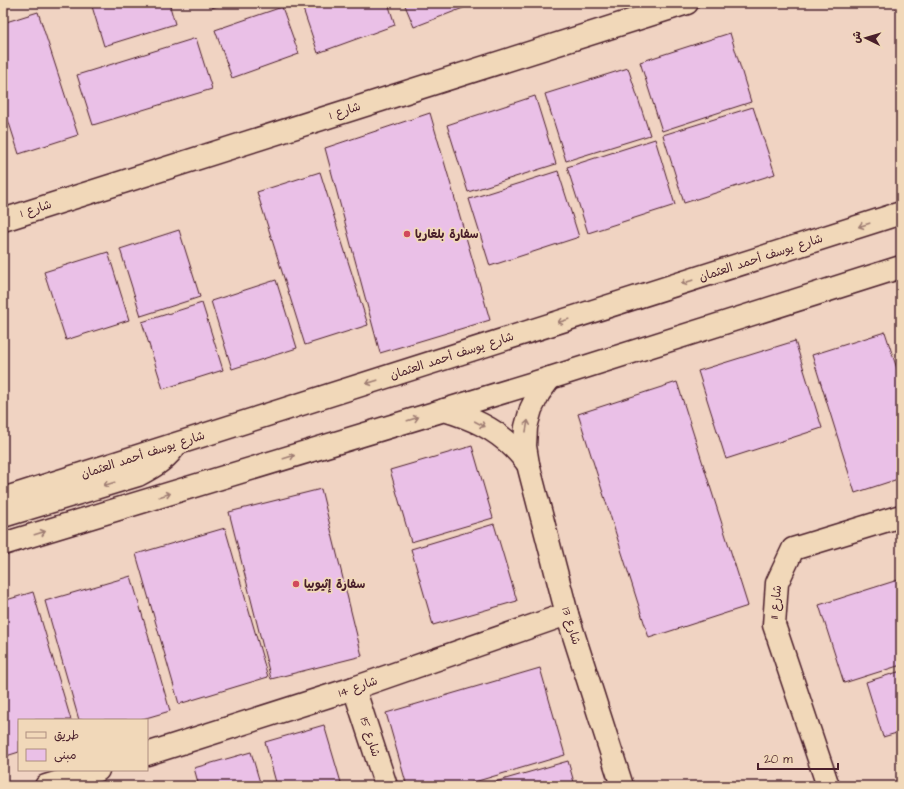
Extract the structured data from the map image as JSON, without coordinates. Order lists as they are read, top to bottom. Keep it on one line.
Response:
{"streets":{"street":["شارع 1","شارع يوسف أحمد العثمان","شارع 11","شارع 13","شارع 14","شارع 15"]},"crossings":[["شارع 13","شارع 14"],["شارع 14","شارع 15"]],"places":["سفارة بلغاريا","سفارة إثيوبيا"],"legend":["طريق","مبنى"],"scale_bar":"20 m","north":"left"}
